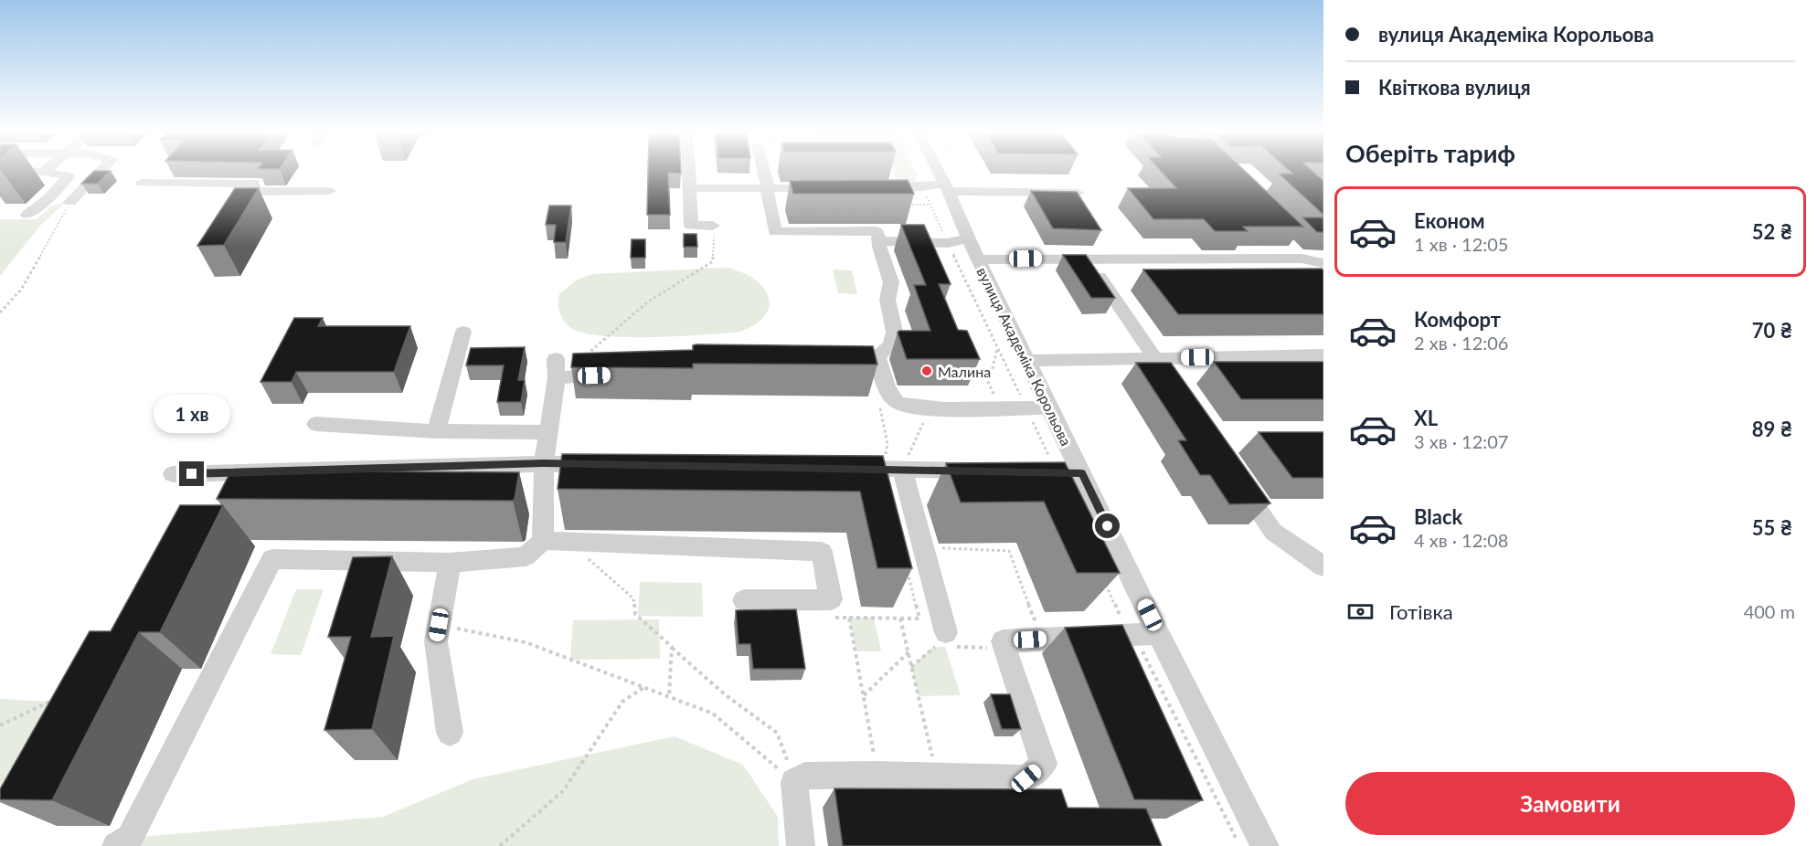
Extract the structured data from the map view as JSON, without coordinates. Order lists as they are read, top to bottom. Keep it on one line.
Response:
{"streets":{"street":["вулиця Академіка Корольова"]},"places":["Малина"],"page":{"banner":["вулиця Академіка Корольова","Квіткова вулиця"],"heading":"Оберіть тариф","list":[{"name":"Економ","note":"1 хв · 12:05","value":"52 ₴"},{"name":"Комфорт","note":"2 хв · 12:06","value":"70 ₴"},{"name":"XL","note":"3 хв · 12:07","value":"89 ₴"},{"name":"Black","note":"4 хв · 12:08","value":"55 ₴"}],"bubble":"1 хв","pay":["Готівка","400 m"],"buttons":"Замовити"}}
